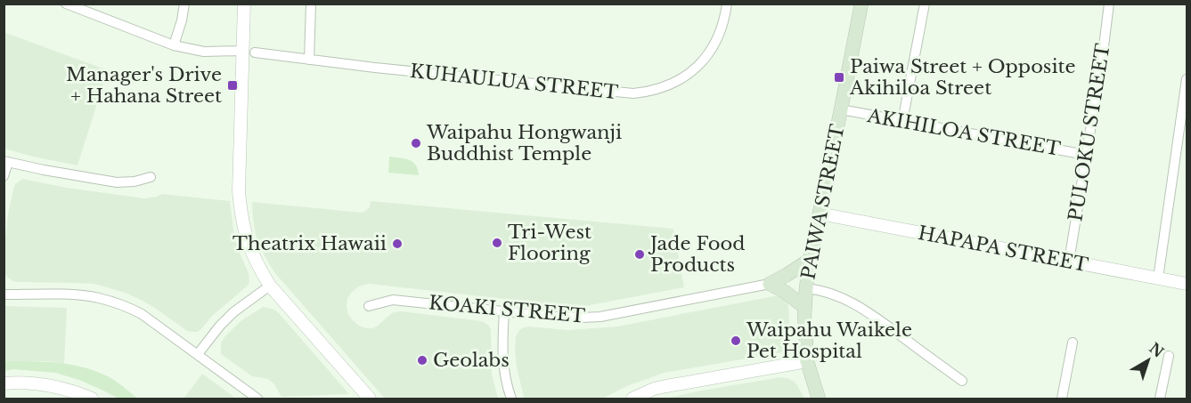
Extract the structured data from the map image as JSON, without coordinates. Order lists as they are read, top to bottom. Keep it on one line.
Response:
{"streets":{"main road":["PAIWA STREET"],"street":["KUHAULUA STREET","AKIHILOA STREET","PULOKU STREET","HAPAPA STREET","KOAKI STREET"]},"crossings":[["AKIHILOA STREET","PULOKU STREET"],["AKIHILOA STREET","PAIWA STREET"],["PULOKU STREET","HAPAPA STREET"],["PAIWA STREET","HAPAPA STREET"]],"places":{"transit":["Paiwa Street + Opposite Akihiloa Street","Manager's Drive + Hahana Street"],"other":["Waipahu Hongwanji Buddhist Temple","Tri-West Flooring","Theatrix Hawaii","Jade Food Products","Waipahu Waikele Pet Hospital","Geolabs"]},"north":"top right"}
